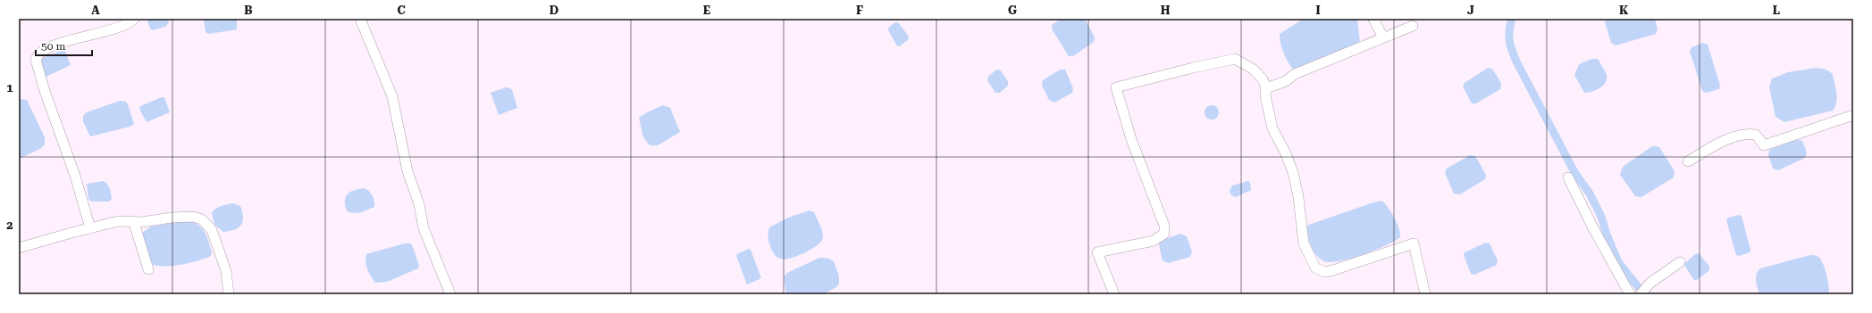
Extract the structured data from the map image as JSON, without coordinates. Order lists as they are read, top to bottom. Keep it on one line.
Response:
{"scale_bar":"50 m","grid":{"columns":["A","B","C","D","E","F","G","H","I","J","K","L"],"rows":["1","2"]}}
